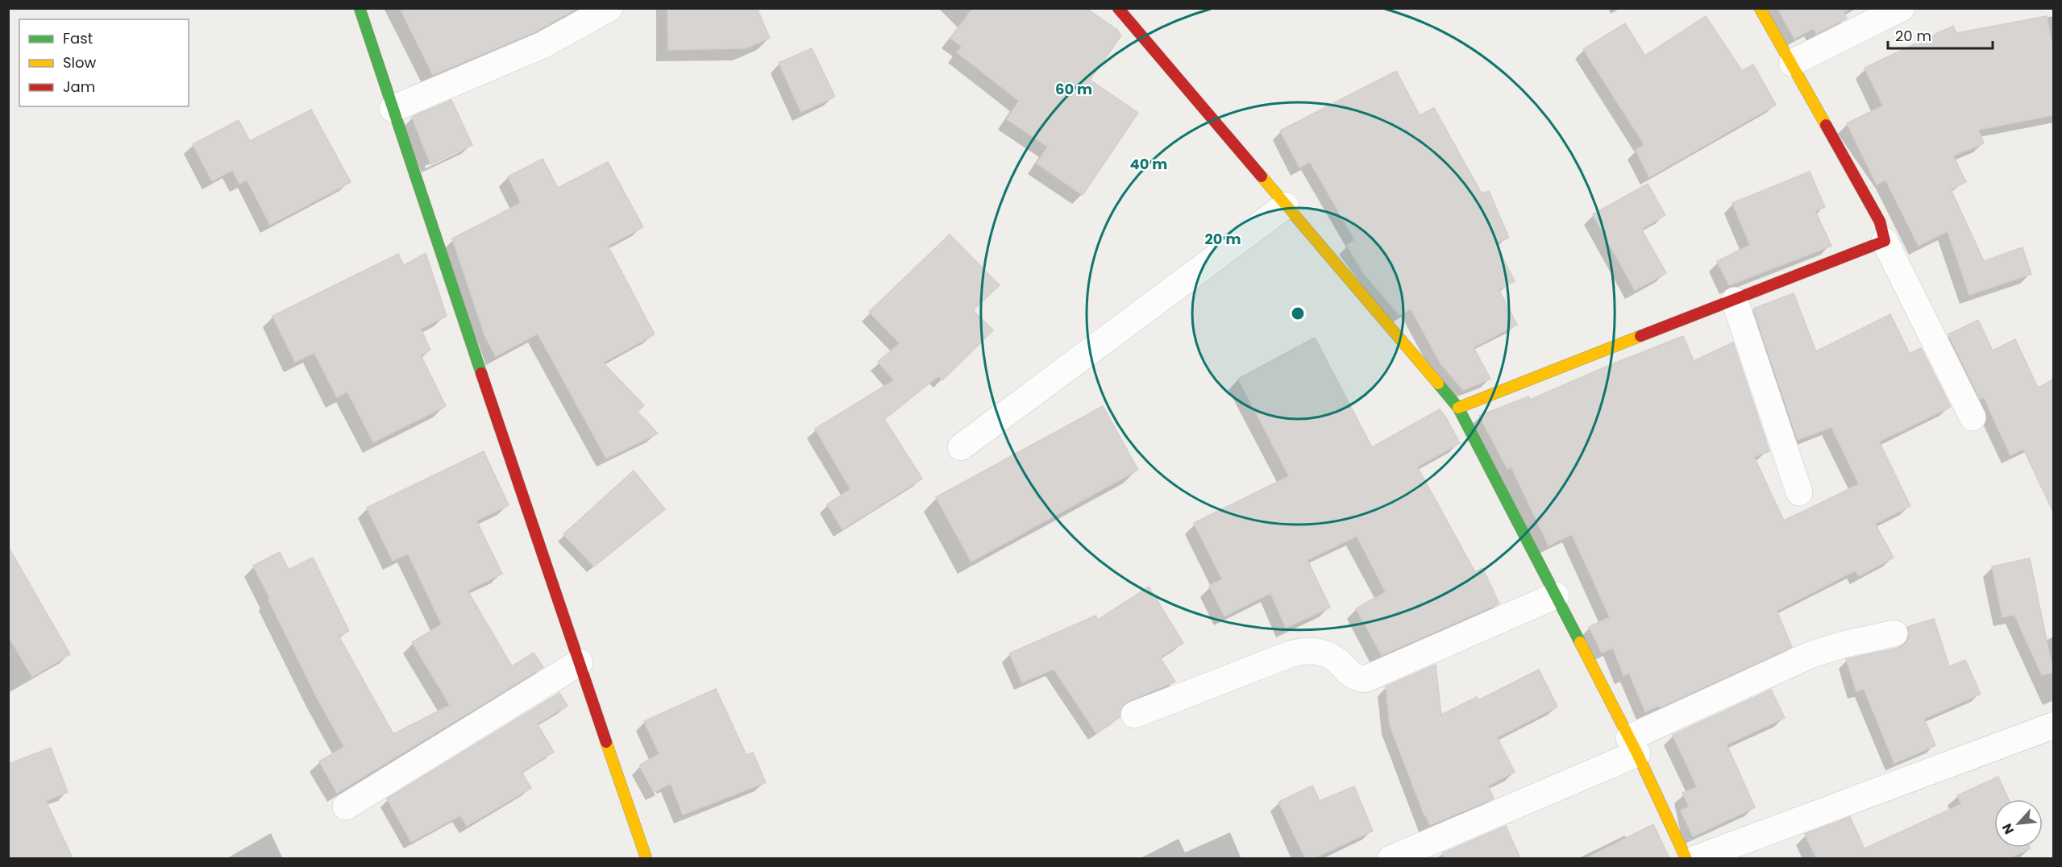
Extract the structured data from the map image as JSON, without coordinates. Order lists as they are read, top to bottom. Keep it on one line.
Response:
{"legend":["Fast","Slow","Jam"],"scale_bar":"20 m","north":"bottom left","rings":["60 m","40 m","20 m"]}
